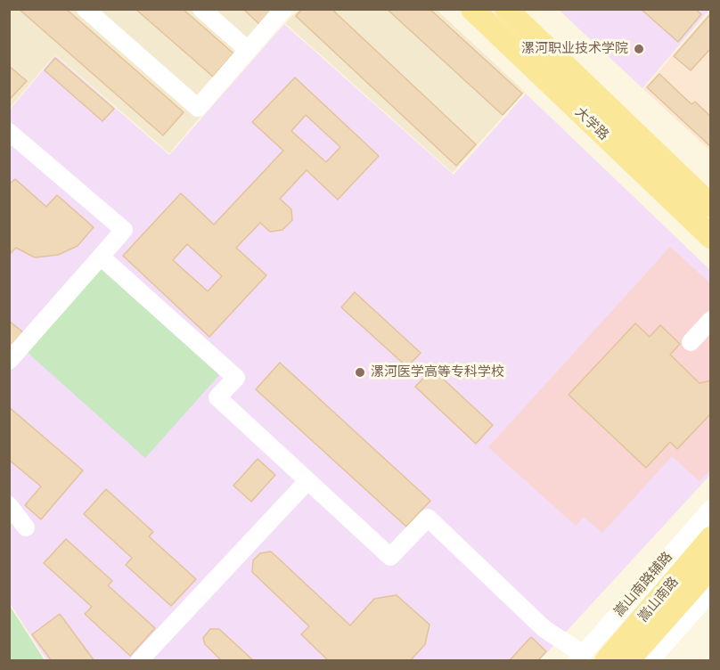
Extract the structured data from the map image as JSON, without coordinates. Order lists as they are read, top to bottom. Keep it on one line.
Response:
{"streets":{"main road":["大学路","嵩山南路"],"street":["嵩山南路辅路"]},"places":["漯河职业技术学院","漯河医学高等专科学校"]}
